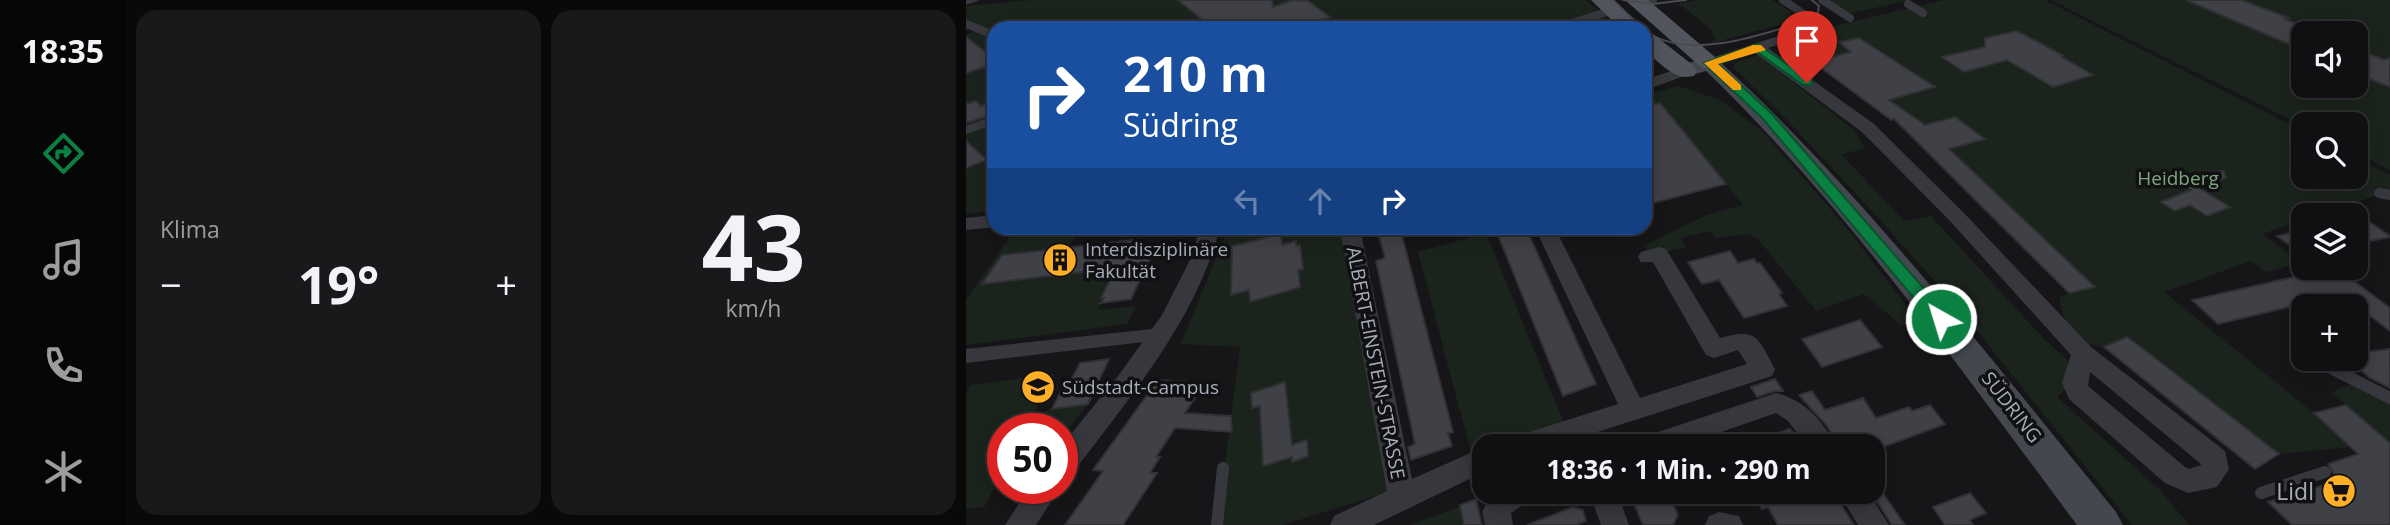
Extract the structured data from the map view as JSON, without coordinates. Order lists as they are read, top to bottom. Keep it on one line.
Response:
{"streets":{"main road":["SÜDRING"],"street":["ALBERT-EINSTEIN-STRASSE"]},"parks":["Heidberg"],"places":{"building":["Interdisziplinäre Fakultät"],"school or university":["Südstadt-Campus"],"supermarket":["Lidl"]},"page":{"tabs":"18:35","tile":["Klima",["43","km/h"]],"map_buttons":"+","turn":["210 m","Südring"],"heat":["−","19°","+"],"limit":"50","trip":"18:36 · 1 Min. · 290 m"}}
